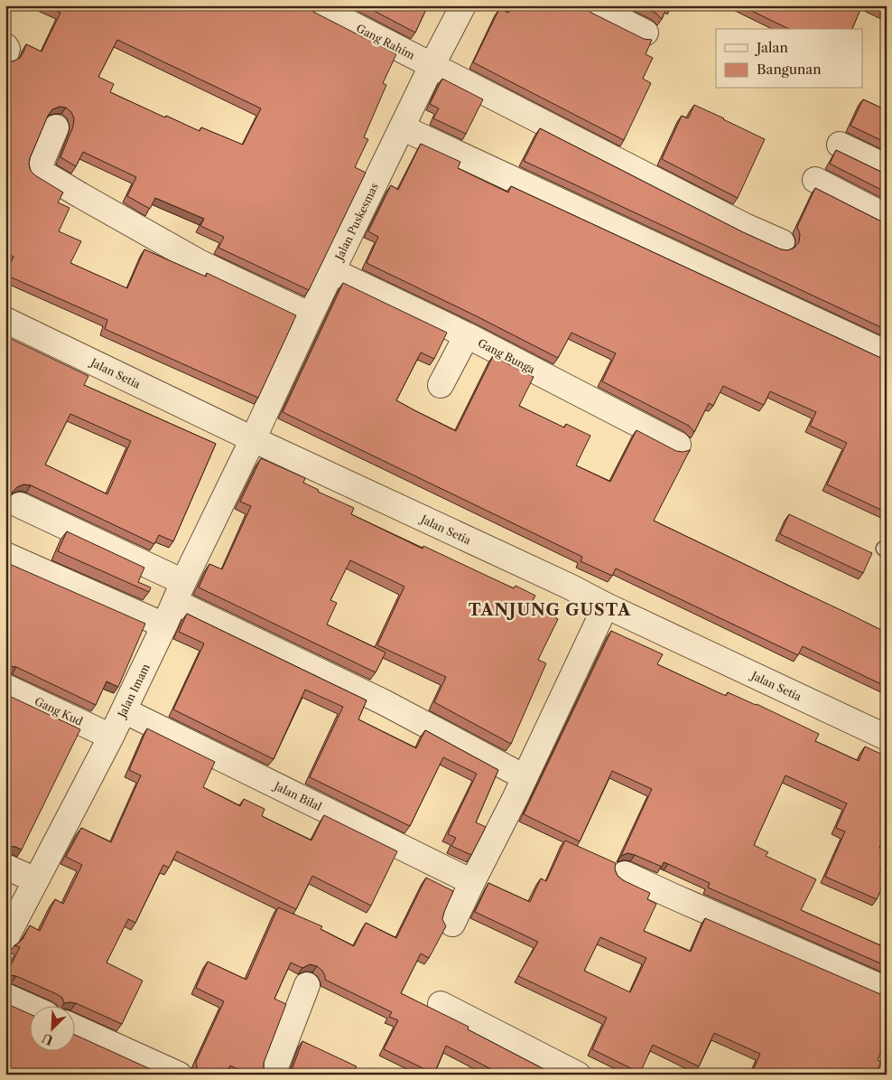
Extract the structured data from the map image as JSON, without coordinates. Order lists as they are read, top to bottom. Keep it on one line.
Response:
{"streets":{"street":["Gang Rahim","Jalan Puskesmas","Gang Bunga","Jalan Setia","Jalan Imam","Gang Kud","Jalan Bilal"]},"crossings":[["Gang Rahim","Jalan Puskesmas"],["Jalan Puskesmas","Gang Bunga"],["Jalan Puskesmas","Jalan Setia"],["Jalan Puskesmas","Jalan Imam"],["Jalan Setia","Jalan Imam"],["Jalan Imam","Gang Kud"],["Jalan Imam","Jalan Bilal"]],"districts":["TANJUNG GUSTA"],"legend":["Jalan","Bangunan"],"north":"bottom left"}
